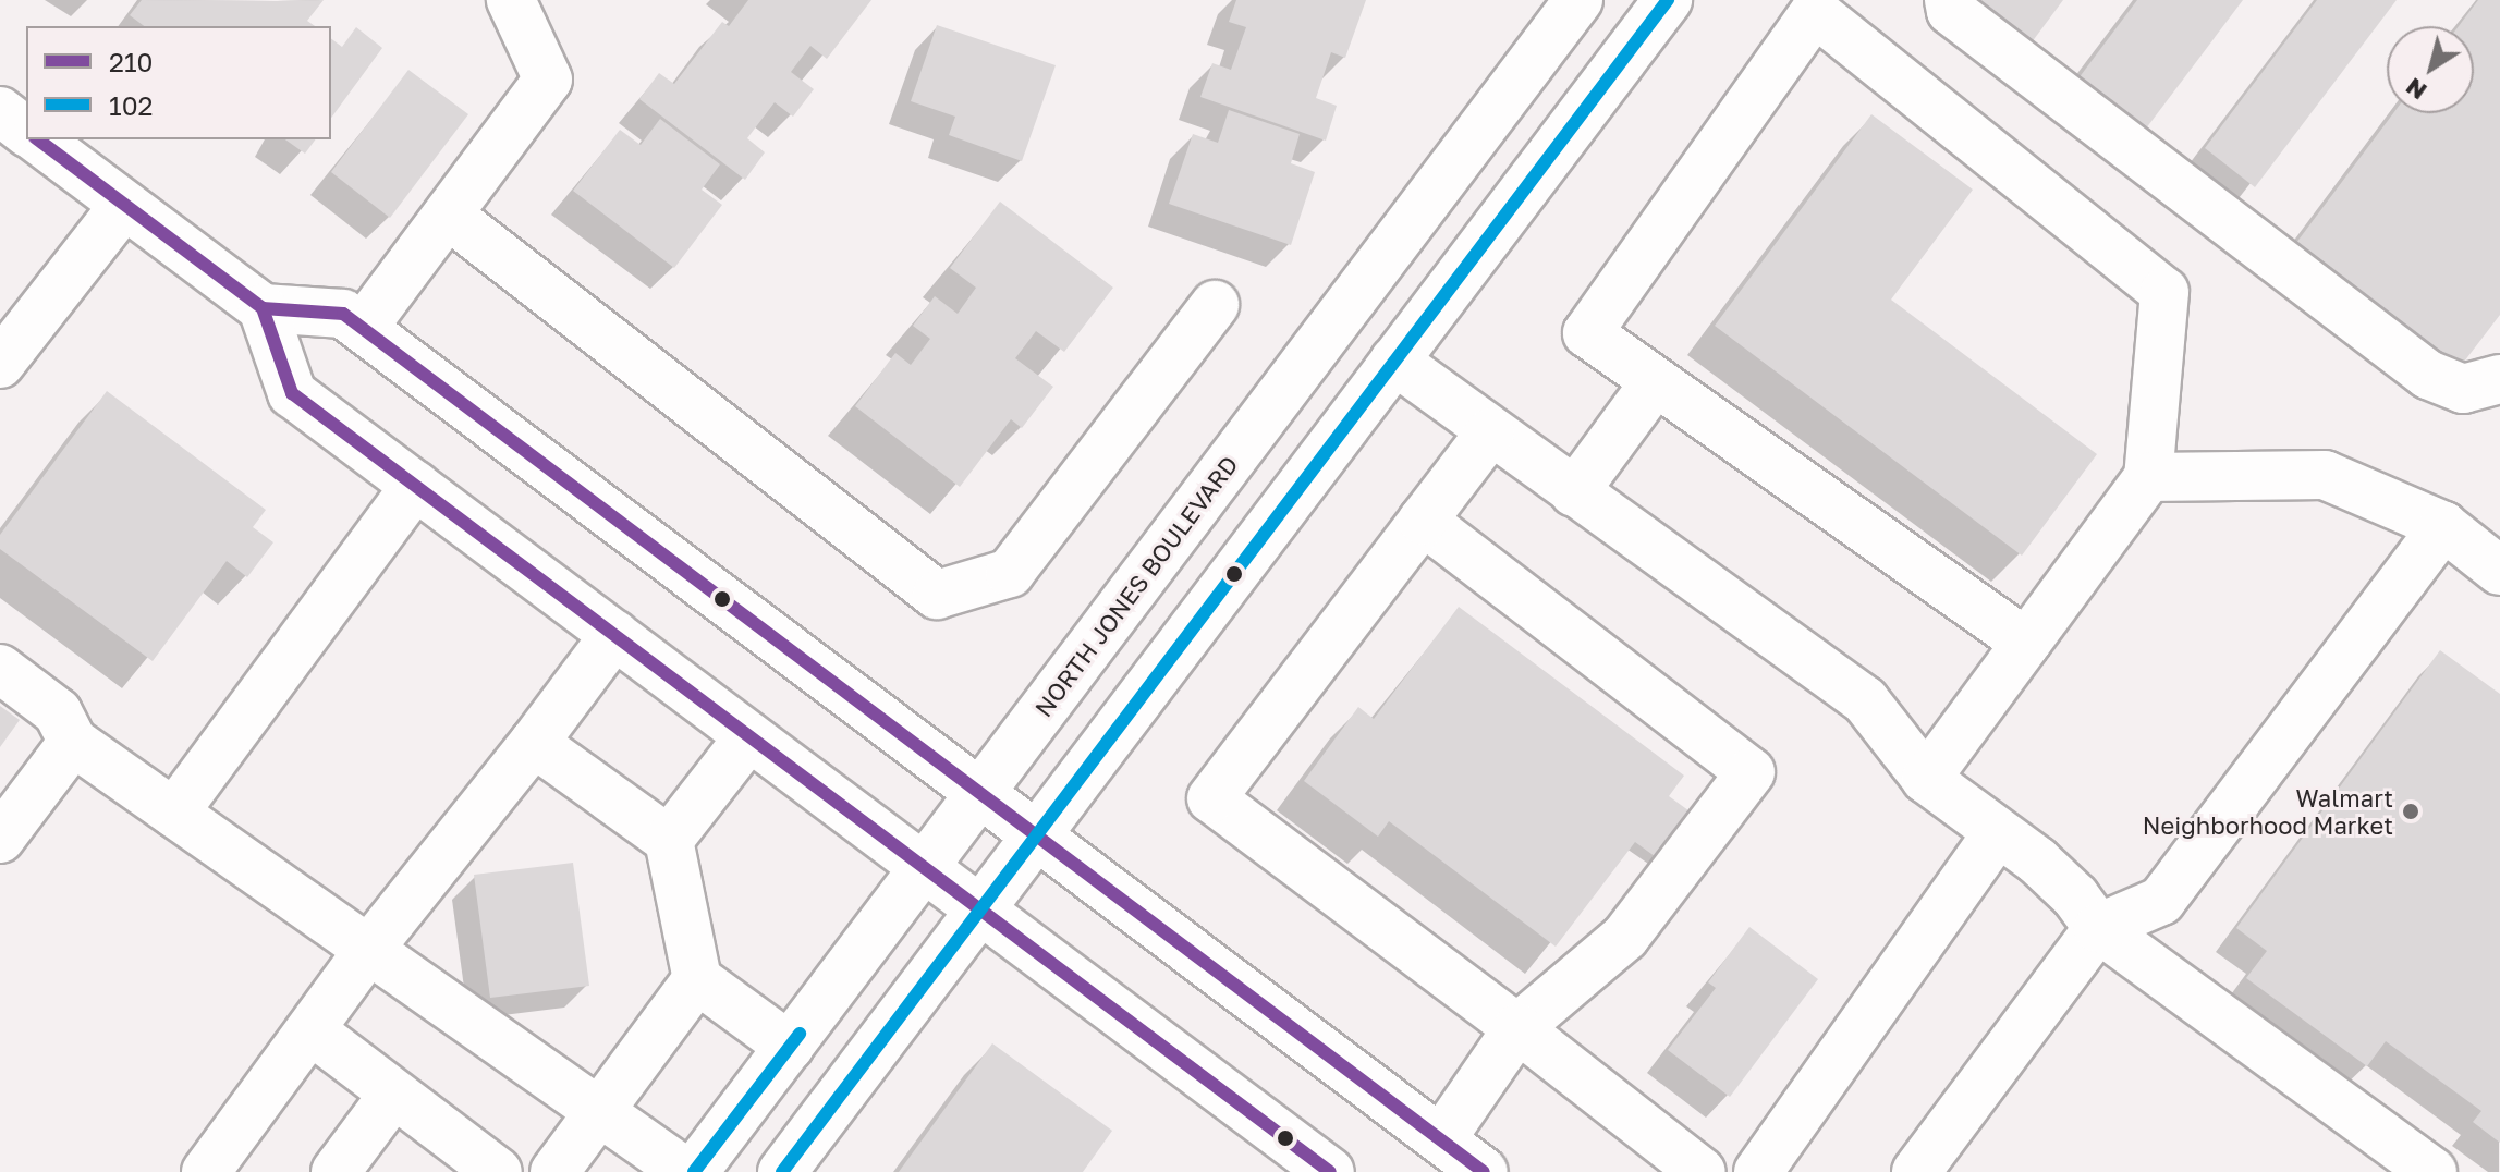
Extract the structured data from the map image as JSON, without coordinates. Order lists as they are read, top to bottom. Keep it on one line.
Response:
{"streets":{"main road":["NORTH JONES BOULEVARD"]},"places":["Walmart Neighborhood Market"],"lines":["transit line 102","transit line 210"],"legend":["210","102"],"north":"bottom left"}
